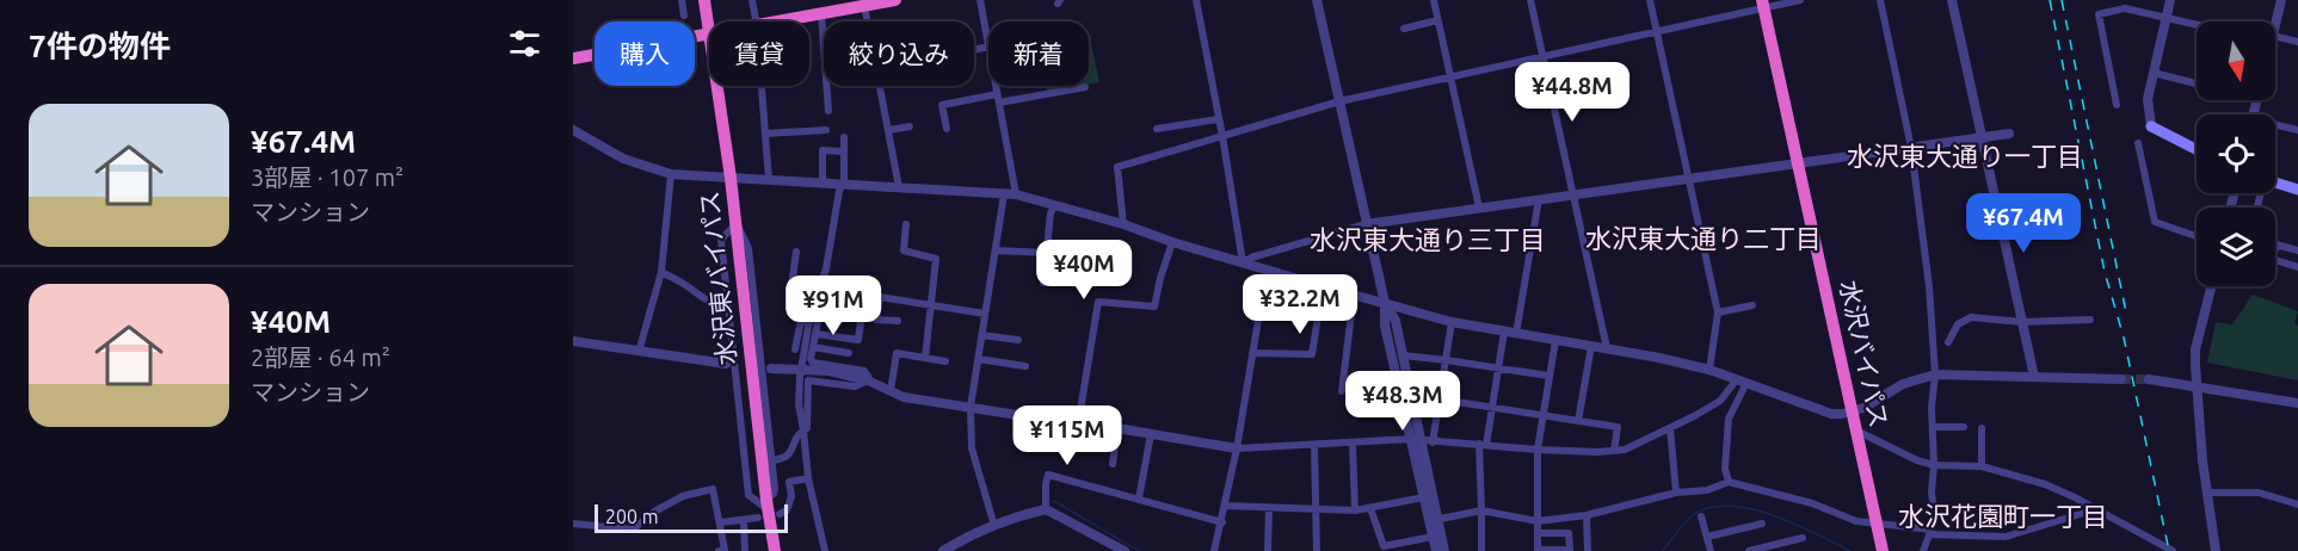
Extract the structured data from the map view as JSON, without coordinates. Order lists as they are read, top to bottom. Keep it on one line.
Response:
{"streets":{"highway":["水沢東バイパス","水沢バイパス"]},"districts":["水沢東大通り一丁目","水沢東大通り二丁目","水沢東大通り三丁目","水沢花園町一丁目"],"scale_bar":"200 m","north":"bottom","page":{"heading":"7件の物件","chip":["購入","賃貸","絞り込み","新着"],"price":["¥44.8M","¥67.4M","¥40M","¥32.2M","¥91M","¥48.3M","¥115M"],"list":[{"name":"¥67.4M","note":"3部屋 · 107 m² · マンション"},{"name":"¥40M","note":"2部屋 · 64 m² · マンション"}],"scale":"200 m"}}
